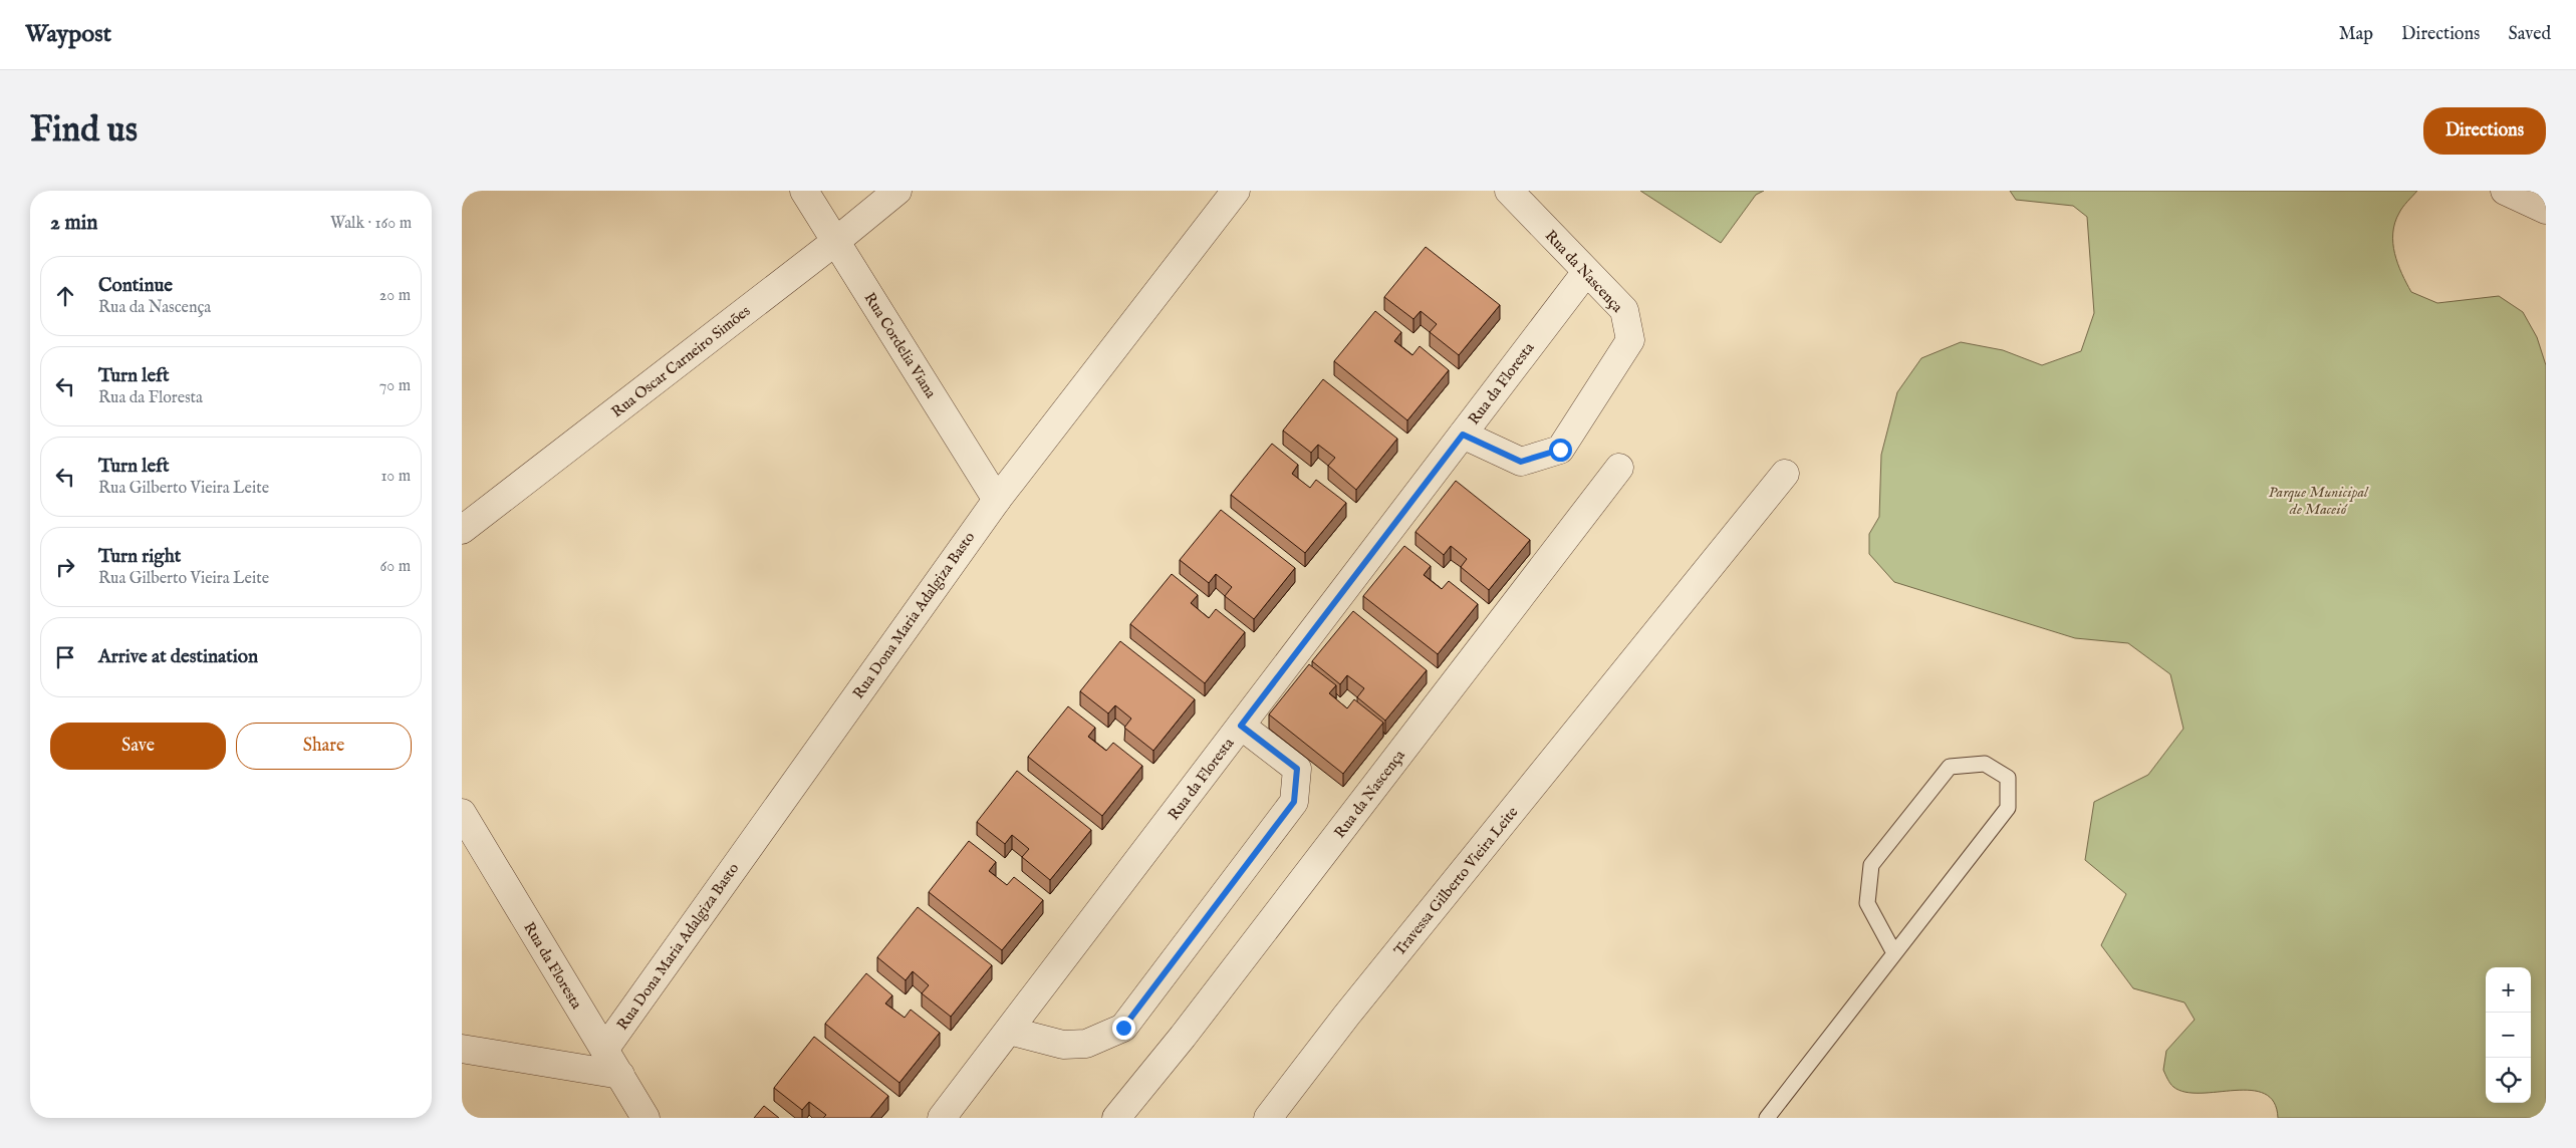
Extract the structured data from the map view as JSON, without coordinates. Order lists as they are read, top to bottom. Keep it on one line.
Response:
{"streets":{"street":["Rua da Nascença","Rua Cordelia Viana","Rua Oscar Carneiro Simões","Rua da Floresta","Rua Dona Maria Adalgiza Basto","Travessa Gilberto Vieira Leite"]},"crossings":[["Rua da Nascença","Rua da Floresta"],["Rua Cordelia Viana","Rua Oscar Carneiro Simões"],["Rua Cordelia Viana","Rua Dona Maria Adalgiza Basto"],["Rua da Floresta","Rua Dona Maria Adalgiza Basto"]],"parks":["Parque Municipal de Maceió"],"page":{"header":"Waypost","nav":["Map","Directions","Saved"],"buttons":["Directions",["Save","Share"]],"title":"Find us","heading":["2 min","Walk · 160 m"],"list":[["Continue","Rua da Nascença","20 m"],["Turn left","Rua da Floresta","70 m"],["Turn left","Rua Gilberto Vieira Leite","10 m"],["Turn right","Rua Gilberto Vieira Leite","60 m"],"Arrive at destination"],"map_buttons":["+","−"]}}
